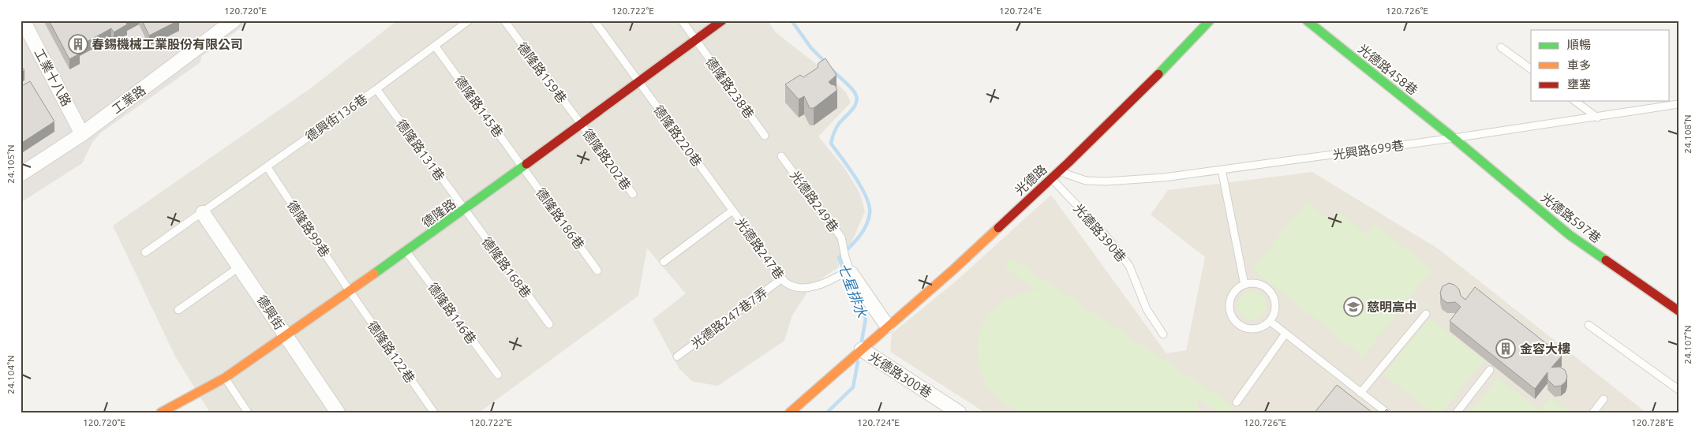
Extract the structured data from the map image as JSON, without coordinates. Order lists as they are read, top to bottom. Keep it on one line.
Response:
{"streets":{"street":["光德路458巷","工業十八路","工業路","光德路","德隆路","光德路597巷","德興街","光德路300巷"],"lane":["德隆路159巷","德隆路238巷","德隆路145巷","德興街136巷","德隆路220巷","德隆路131巷","光興路699巷","德隆路202巷","光德路249巷","德隆路186巷","德隆路99巷","光德路390巷","光德路247巷","德隆路168巷","德隆路146巷","光德路247巷7弄","德隆路122巷"]},"crossings":[["光德路458巷","光興路699巷"],["光德路458巷","光德路597巷"],["德隆路159巷","德隆路202巷"],["德隆路159巷","德隆路"],["工業十八路","工業路"],["德隆路238巷","德隆路"],["德隆路145巷","德興街136巷"],["德隆路145巷","德隆路"],["德隆路145巷","德隆路186巷"],["德興街136巷","德隆路131巷"],["德興街136巷","德隆路99巷"],["德興街136巷","德興街"],["德隆路220巷","德隆路"],["德隆路220巷","光德路247巷"],["德隆路131巷","德隆路"],["德隆路131巷","德隆路168巷"],["光興路699巷","光德路"],["光興路699巷","光德路597巷"],["德隆路202巷","德隆路"],["光德路","光德路390巷"],["光德路","光德路300巷"],["光德路249巷","光德路247巷"],["德隆路","德隆路186巷"],["德隆路","德隆路99巷"],["德隆路","德隆路168巷"],["德隆路","德興街"],["德隆路","德隆路146巷"],["德隆路","德隆路122巷"],["德隆路99巷","德隆路122巷"],["光德路247巷","光德路247巷7弄"]],"water":["七星排水"],"places":{"building":["春錫機械工業股份有限公司","金容大樓"],"school or university":["慈明高中"]},"legend":["順暢","車多","壅塞"],"coordinates":["120.720°E","120.722°E","120.724°E","120.726°E","24.108°N","24.105°N","24.107°N","24.104°N","120.728°E"]}
